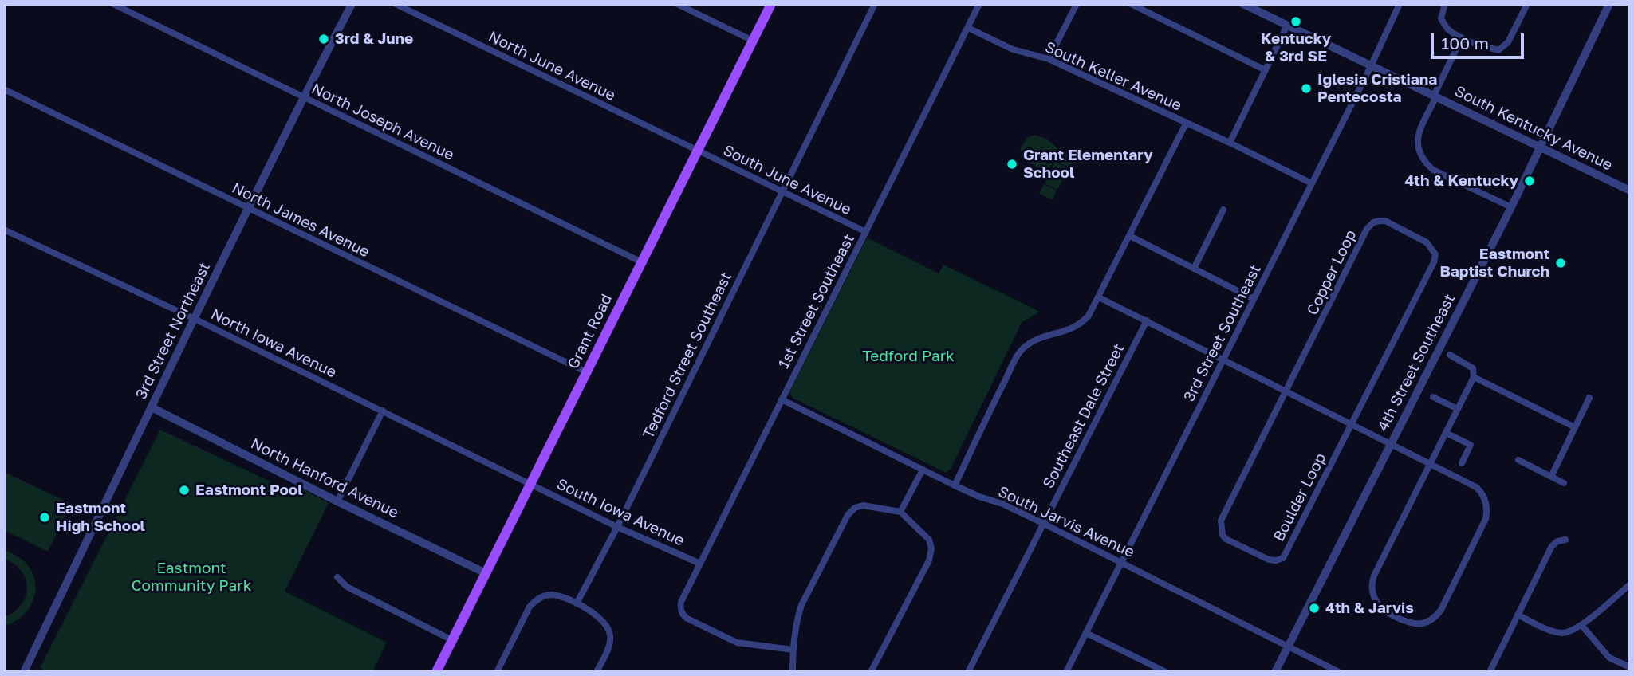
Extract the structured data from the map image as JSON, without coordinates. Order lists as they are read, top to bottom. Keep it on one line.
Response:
{"streets":{"main road":["Grant Road"],"street":["North June Avenue","South Keller Avenue","North Joseph Avenue","South Kentucky Avenue","South June Avenue","North James Avenue","Copper Loop","1st Street Southeast","3rd Street Northeast","3rd Street Southeast","North Iowa Avenue","Tedford Street Southeast","4th Street Southeast","Southeast Dale Street","North Hanford Avenue","Boulder Loop","South Iowa Avenue","South Jarvis Avenue"]},"crossings":[["North June Avenue","South June Avenue"],["North June Avenue","Grant Road"],["South Keller Avenue","1st Street Southeast"],["North Joseph Avenue","3rd Street Northeast"],["North Joseph Avenue","Grant Road"],["South Kentucky Avenue","3rd Street Southeast"],["South Kentucky Avenue","4th Street Southeast"],["South June Avenue","1st Street Southeast"],["South June Avenue","Grant Road"],["South June Avenue","Tedford Street Southeast"],["North James Avenue","3rd Street Northeast"],["North James Avenue","Grant Road"],["Copper Loop","Boulder Loop"],["1st Street Southeast","South Iowa Avenue"],["1st Street Southeast","South Jarvis Avenue"],["3rd Street Northeast","North Iowa Avenue"],["3rd Street Northeast","North Hanford Avenue"],["Grant Road","North Iowa Avenue"],["Grant Road","North Hanford Avenue"],["Grant Road","South Iowa Avenue"],["3rd Street Southeast","South Jarvis Avenue"],["North Iowa Avenue","South Iowa Avenue"],["Tedford Street Southeast","South Iowa Avenue"],["4th Street Southeast","South Jarvis Avenue"],["Southeast Dale Street","South Jarvis Avenue"]],"parks":["Tedford Park","Eastmont Community Park"],"places":["Kentucky & 3rd SE","3rd & June","Iglesia Cristiana Pentecosta","Grant Elementary School","4th & Kentucky","Eastmont Baptist Church","Eastmont Pool","Eastmont High School","4th & Jarvis"],"scale_bar":"100 m"}
